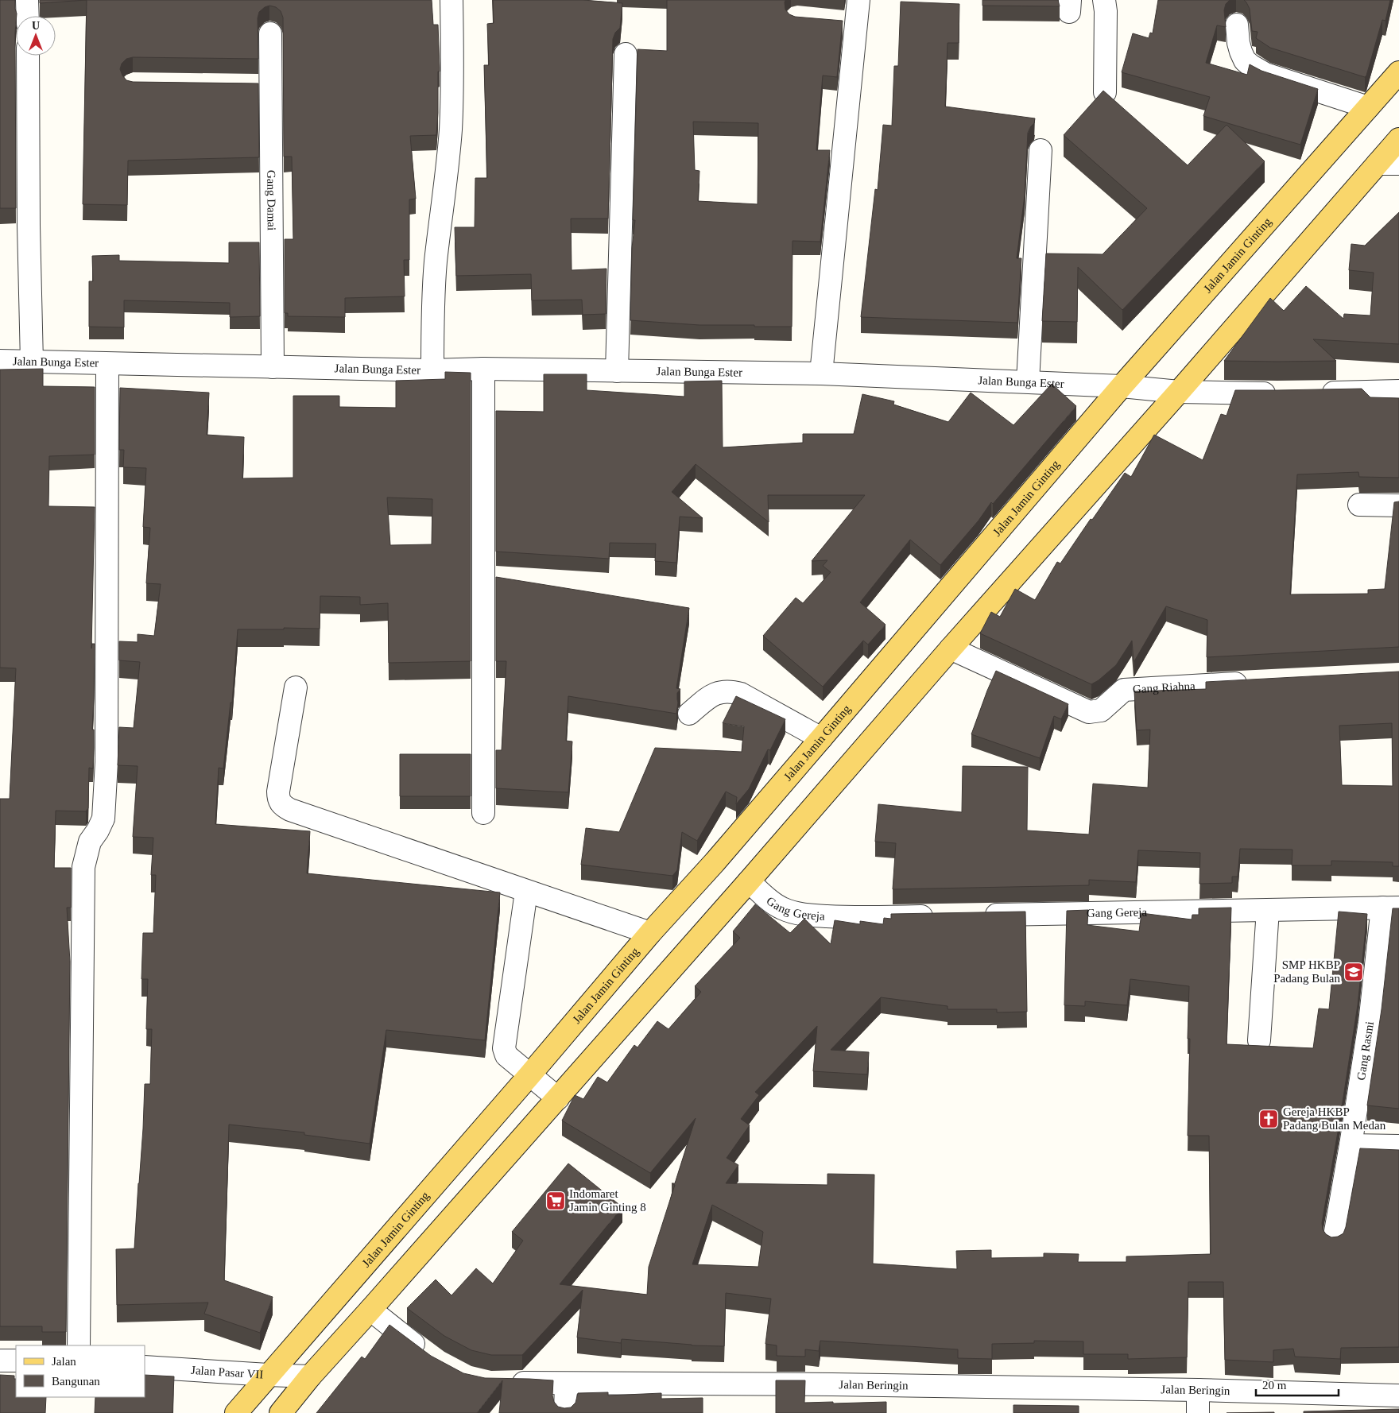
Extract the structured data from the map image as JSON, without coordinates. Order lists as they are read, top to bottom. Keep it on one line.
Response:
{"streets":{"main road":["Jalan Jamin Ginting"],"street":["Gang Damai","Jalan Bunga Ester","Gang Riahna","Gang Gereja","Gang Rasmi","Jalan Pasar VII","Jalan Beringin"]},"crossings":[["Gang Damai","Jalan Bunga Ester"],["Jalan Jamin Ginting","Jalan Bunga Ester"],["Jalan Jamin Ginting","Jalan Pasar VII"],["Gang Gereja","Gang Rasmi"]],"places":{"school or university":["SMP HKBP Padang Bulan"],"church":["Gereja HKBP Padang Bulan Medan"],"supermarket":["Indomaret Jamin Ginting 8"]},"legend":["Jalan","Bangunan"],"scale_bar":"20 m","north":"top"}
